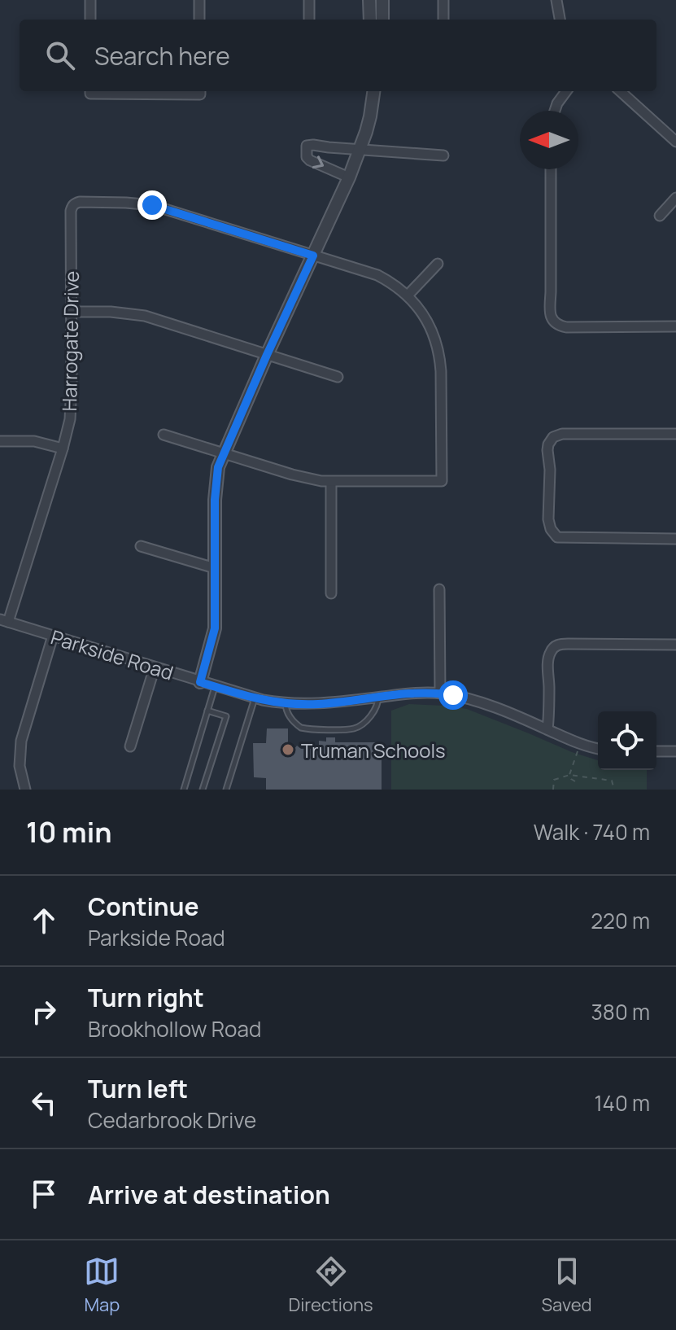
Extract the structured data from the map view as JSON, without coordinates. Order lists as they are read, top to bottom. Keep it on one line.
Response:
{"streets":{"street":["Harrogate Drive","Parkside Road"]},"crossings":[["Harrogate Drive","Parkside Road"]],"places":["Truman Schools"],"north":"left","page":{"search":"Search here","heading":["10 min","Walk · 740 m"],"list":[["Continue","Parkside Road","220 m"],["Turn right","Brookhollow Road","380 m"],["Turn left","Cedarbrook Drive","140 m"],"Arrive at destination"],"nav":["Map","Directions","Saved"]}}
